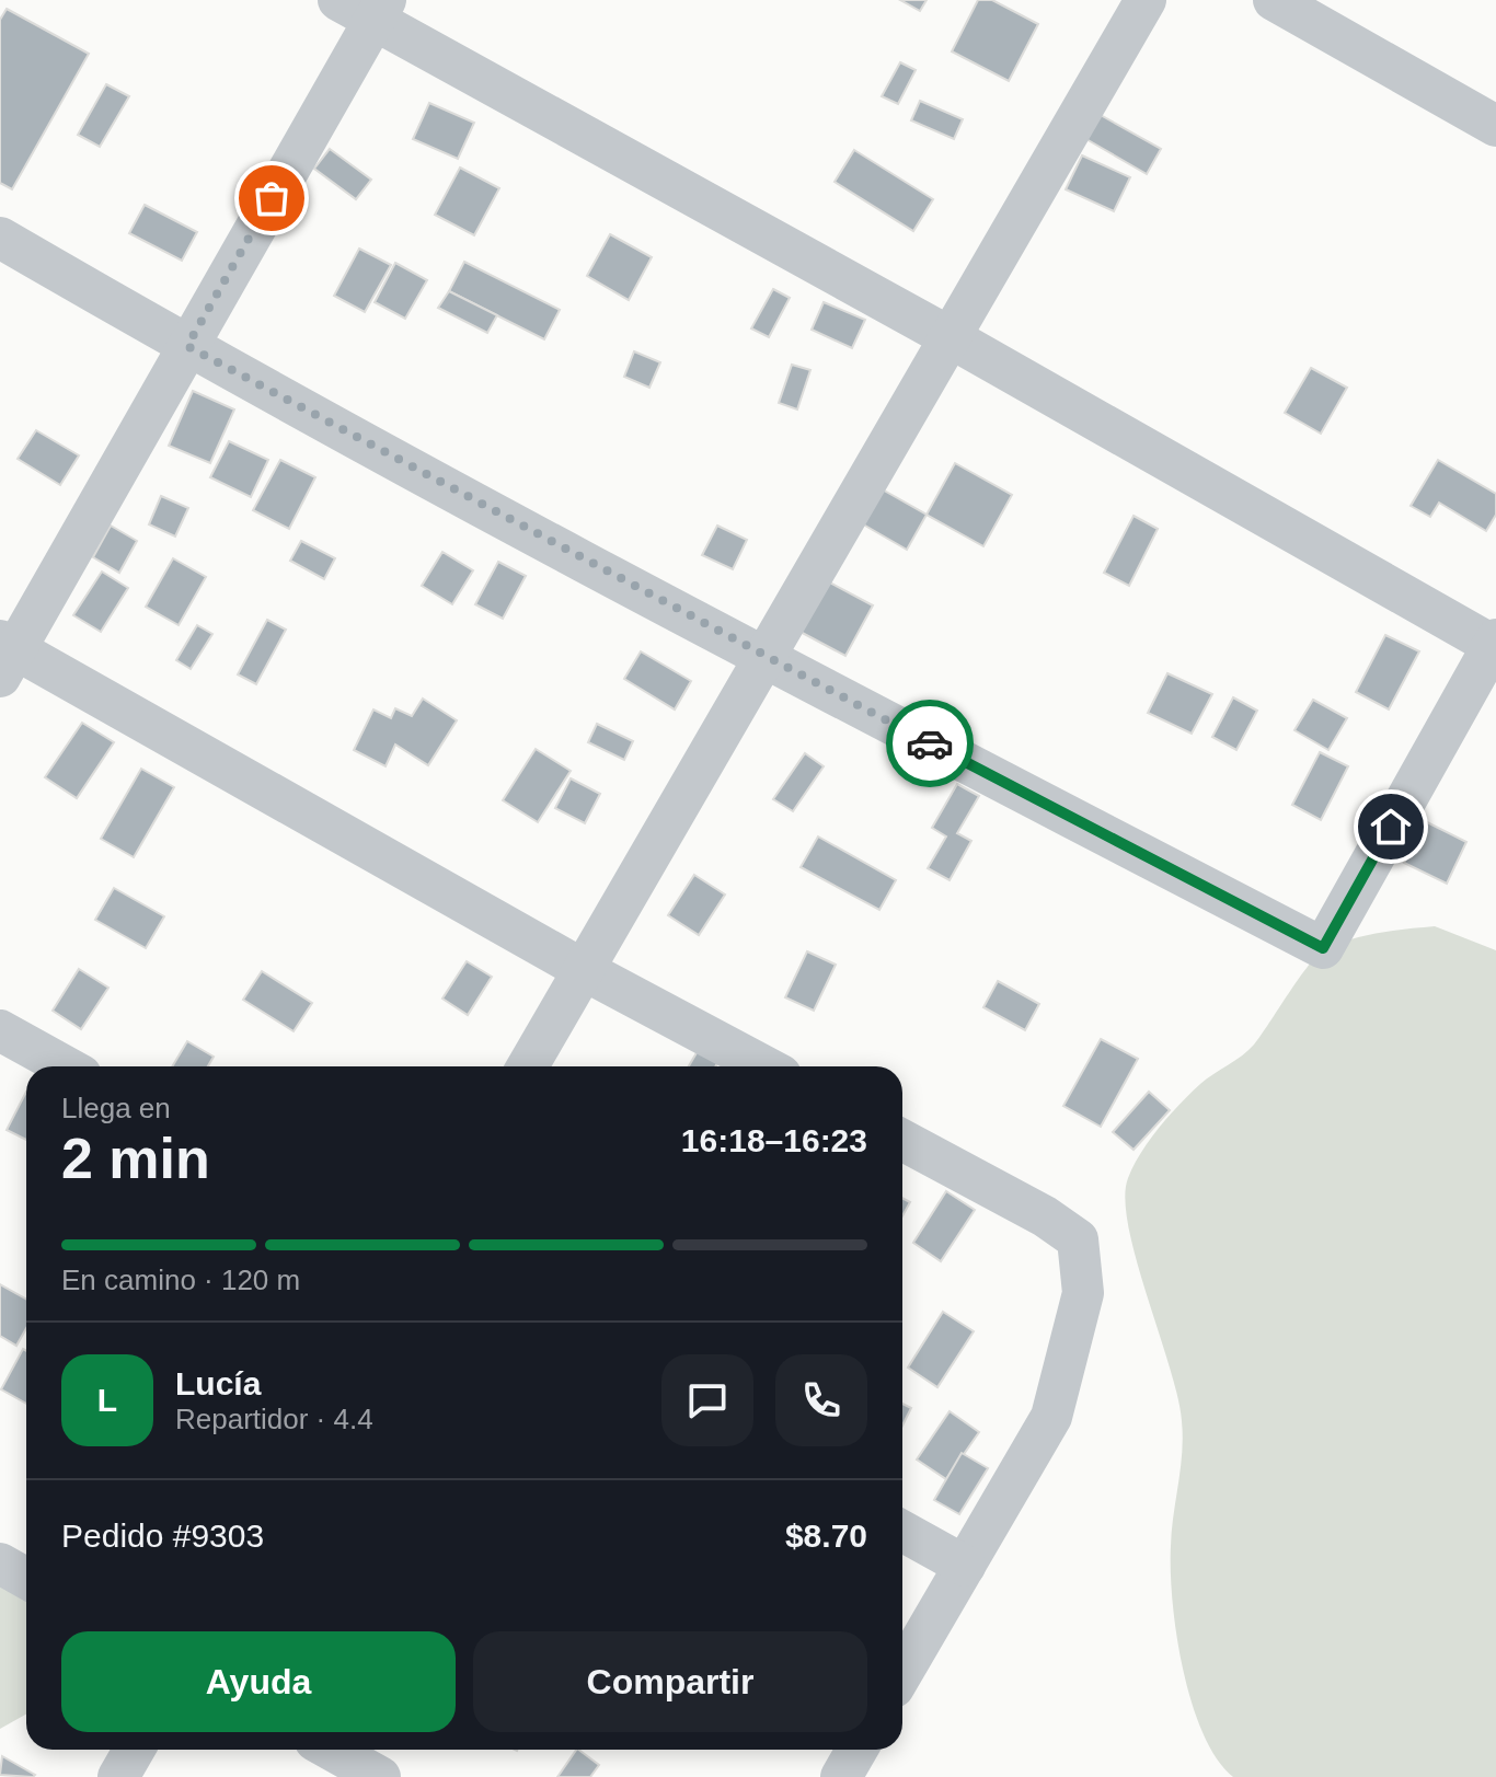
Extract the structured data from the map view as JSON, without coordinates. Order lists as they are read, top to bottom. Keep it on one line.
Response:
{"page":{"heading":["2 min","Llega en","16:18–16:23"],"panel":["Lucía","Repartidor · 4.4","Pedido #9303","$8.70"],"bar":"En camino · 120 m","round":"L","buttons":["Ayuda","Compartir"]}}
